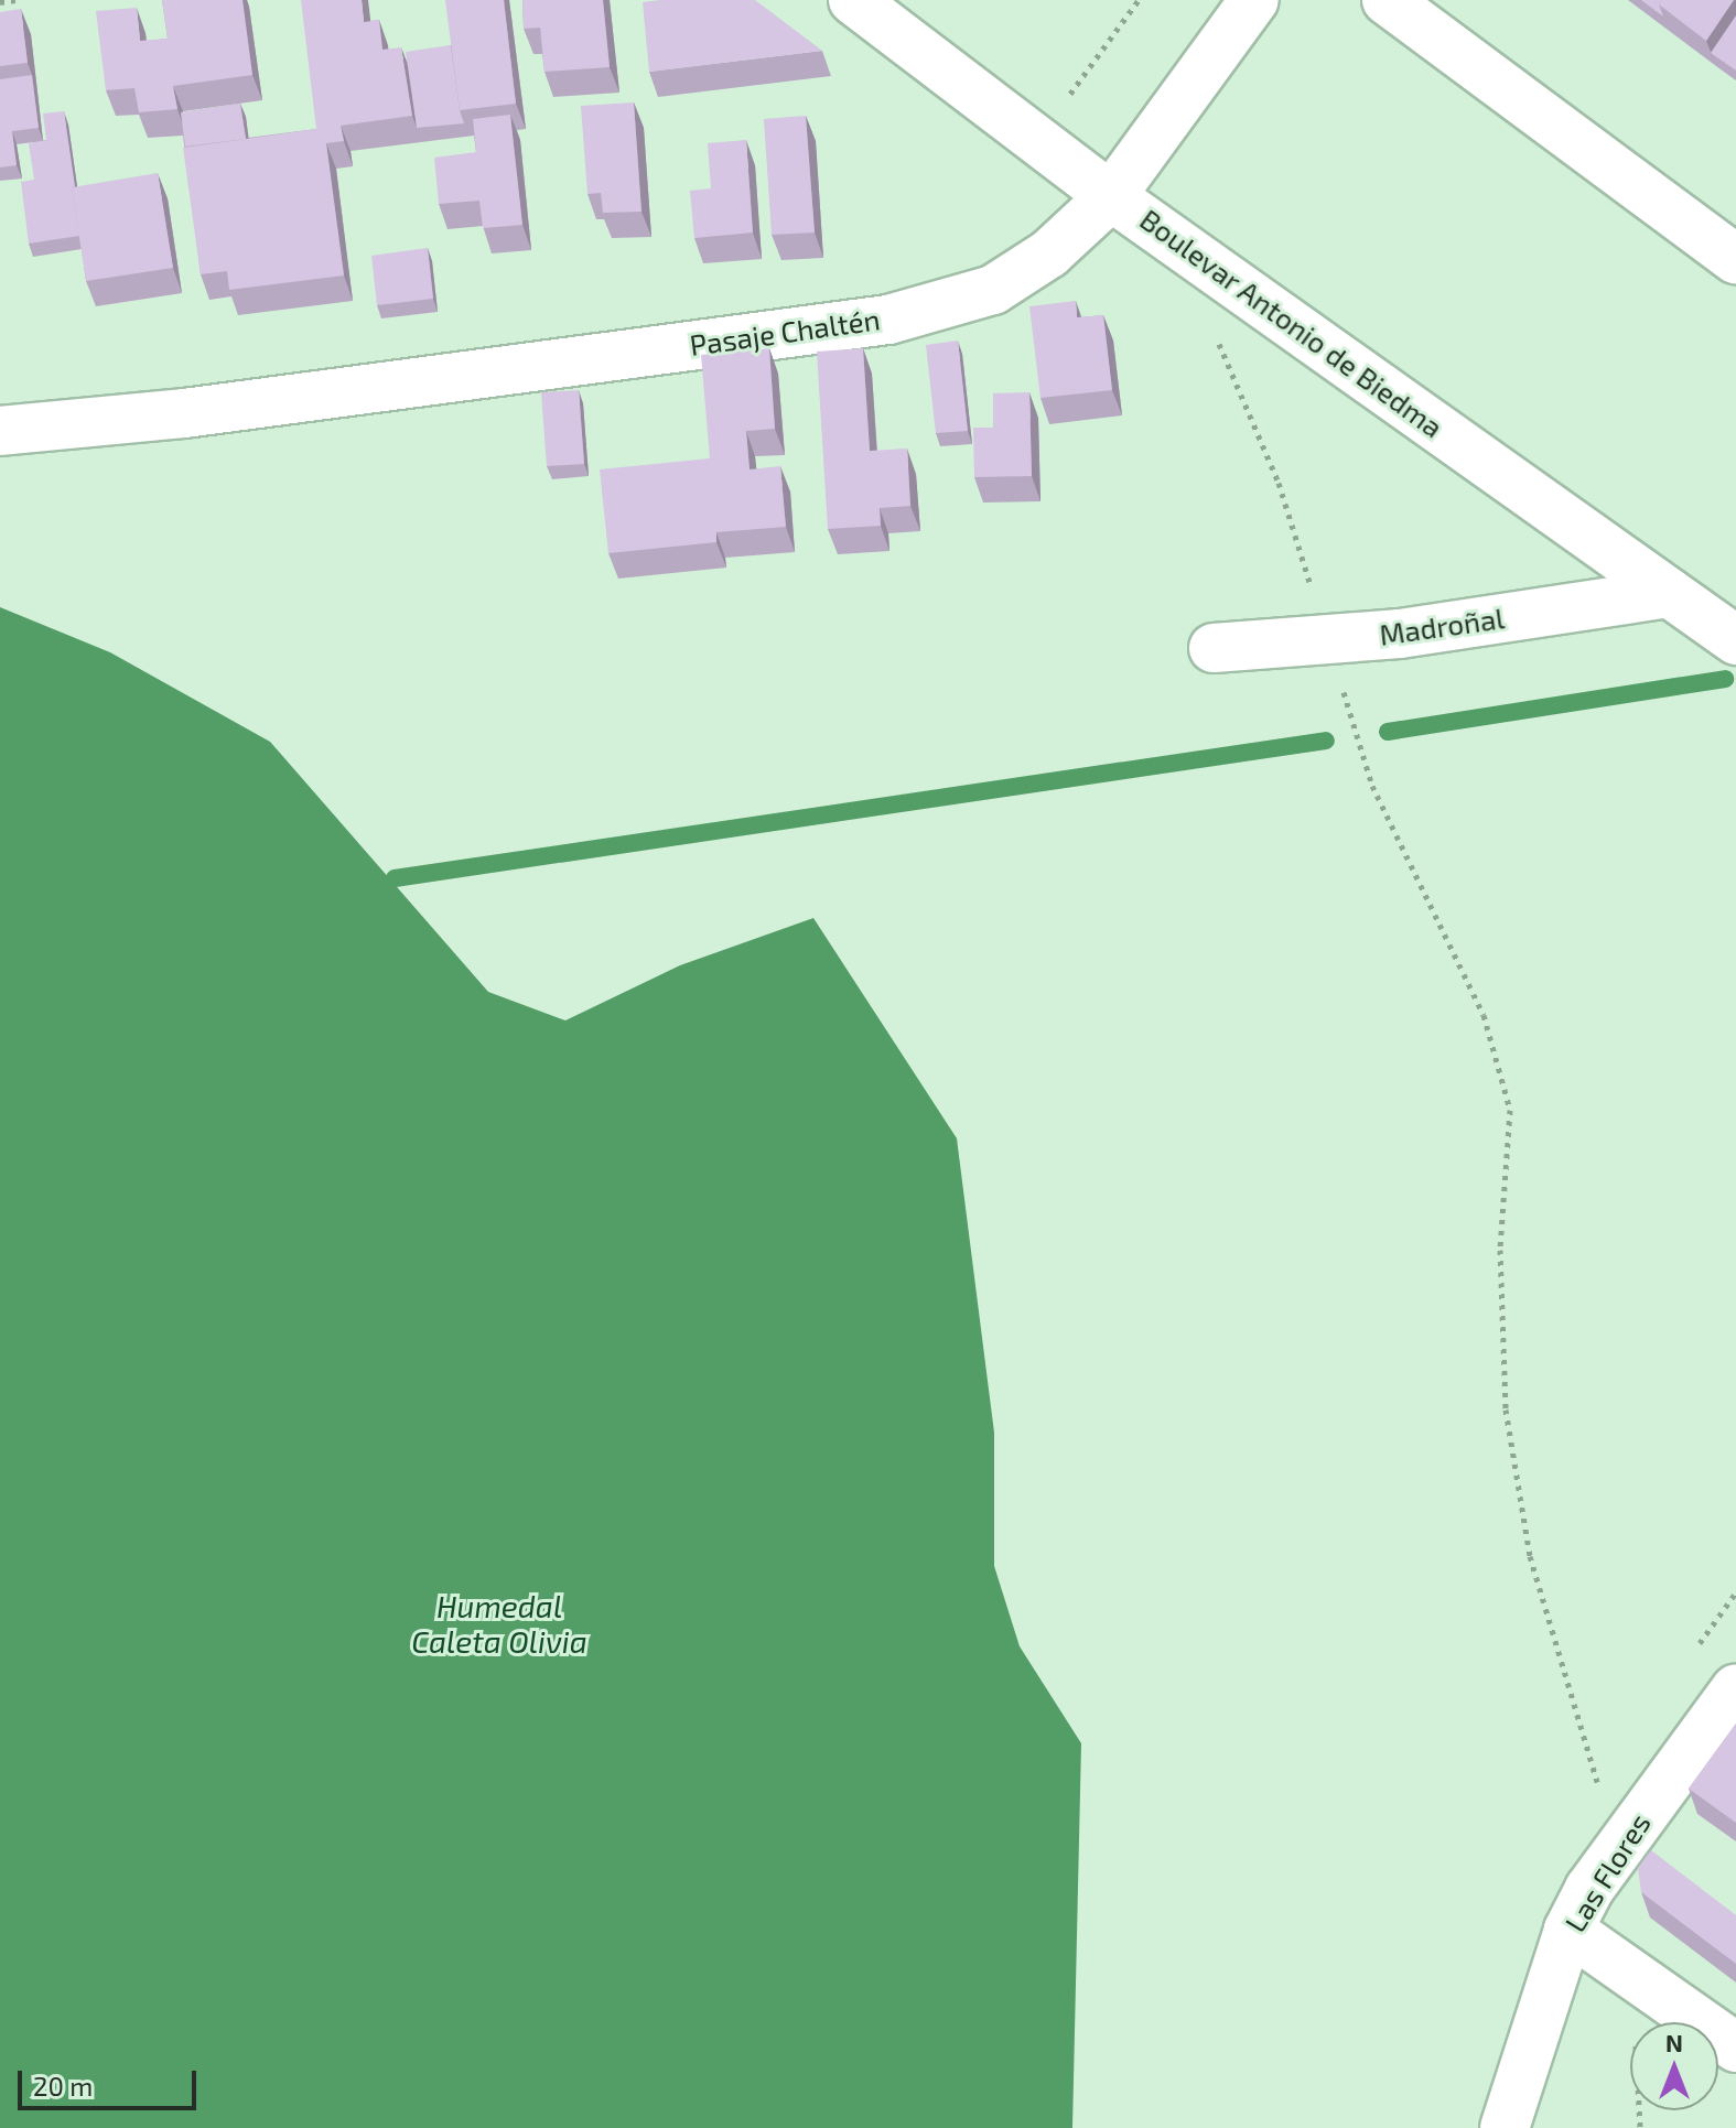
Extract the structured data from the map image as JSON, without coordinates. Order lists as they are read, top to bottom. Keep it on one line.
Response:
{"streets":{"street":["Boulevar Antonio de Biedma","Pasaje Chaltén","Madroñal","Las Flores"]},"crossings":[["Boulevar Antonio de Biedma","Pasaje Chaltén"],["Boulevar Antonio de Biedma","Madroñal"]],"water":["Humedal Caleta Olivia"],"scale_bar":"20 m","north":"top"}
